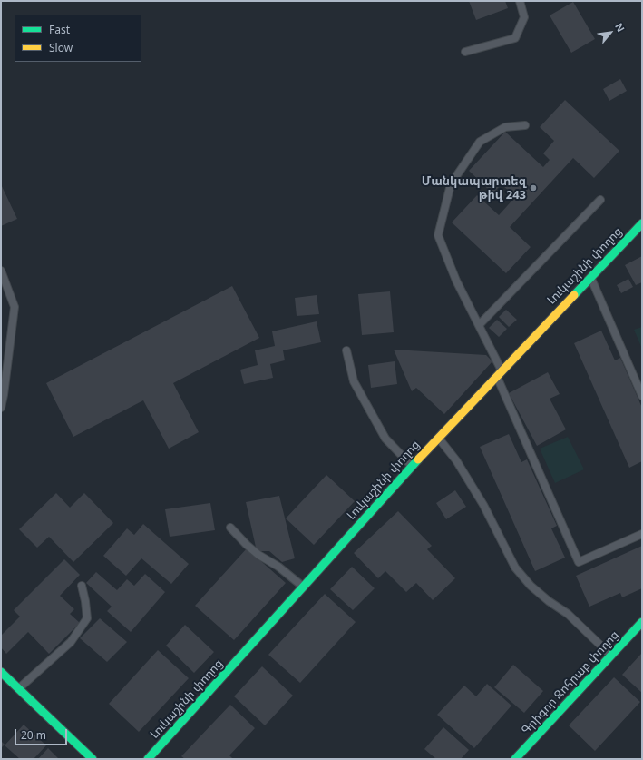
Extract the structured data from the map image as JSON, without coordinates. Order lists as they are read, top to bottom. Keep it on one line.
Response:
{"streets":{"street":["Լուկաշինի փողոց","Գրիգոր Զոհրաբ փողոց"]},"places":["Մանկապարտեզ թիվ 243"],"legend":["Fast","Slow"],"scale_bar":"20 m","north":"top right"}
